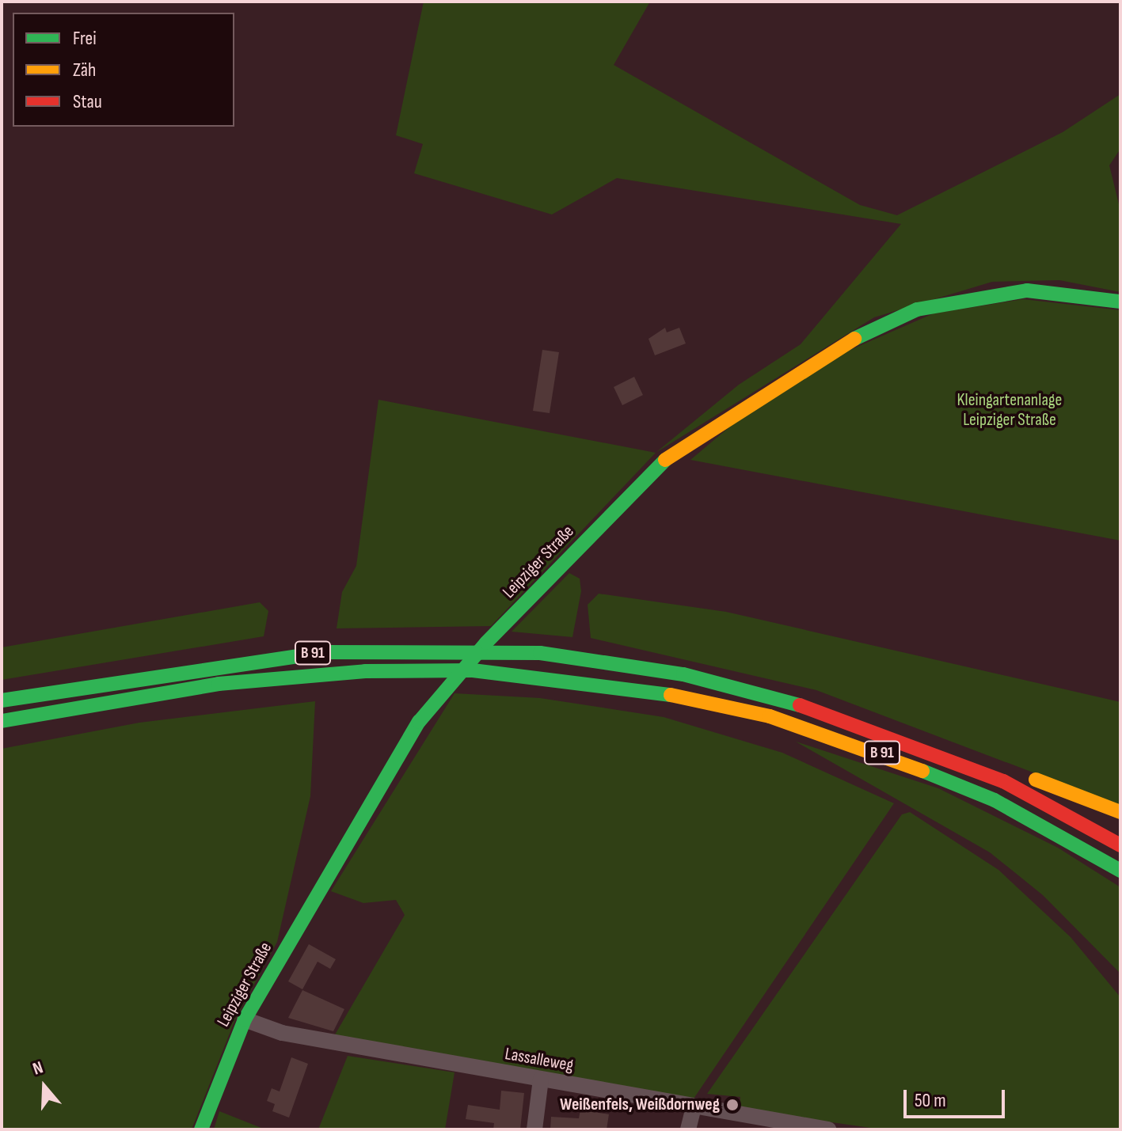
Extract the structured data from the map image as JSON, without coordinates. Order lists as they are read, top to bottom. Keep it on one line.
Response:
{"streets":{"main road":["Leipziger Straße","B 91"],"street":["Lassalleweg"]},"crossings":[["Leipziger Straße","Lassalleweg"]],"parks":["Kleingartenanlage Leipziger Straße"],"places":["Weißenfels, Weißdornweg"],"legend":["Frei","Zäh","Stau"],"scale_bar":"50 m","north":"top"}
